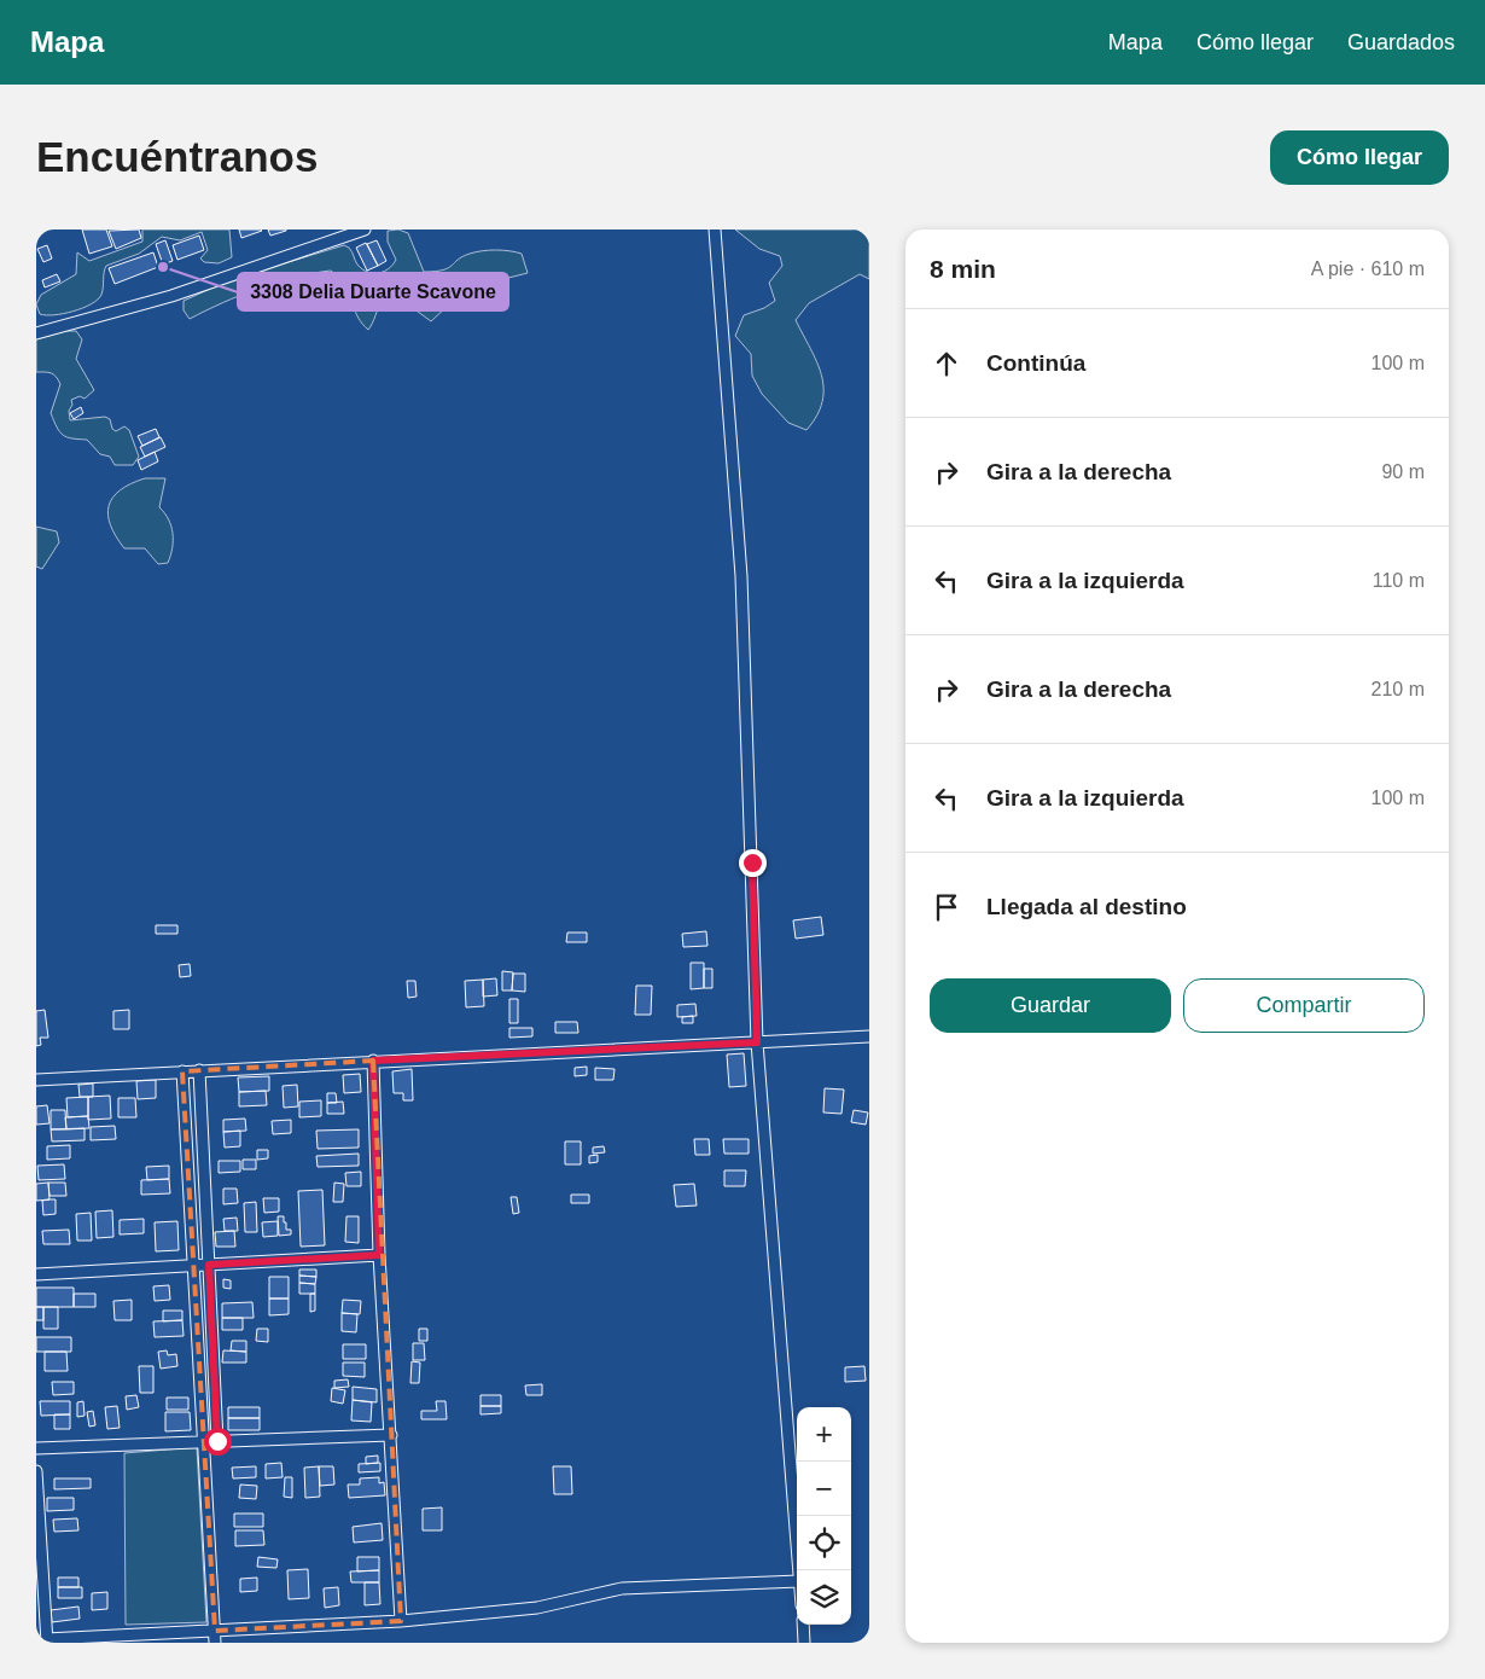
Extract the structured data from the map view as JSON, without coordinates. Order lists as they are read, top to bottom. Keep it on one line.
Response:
{"places":["3308 Delia Duarte Scavone"],"page":{"header":"Mapa","nav":["Mapa","Cómo llegar","Guardados"],"buttons":["Cómo llegar",["Guardar","Compartir"]],"title":"Encuéntranos","heading":["8 min","A pie · 610 m"],"list":[["Continúa","100 m"],["Gira a la derecha","90 m"],["Gira a la izquierda","110 m"],["Gira a la derecha","210 m"],["Gira a la izquierda","100 m"],"Llegada al destino"],"map_buttons":["+","−"]}}
